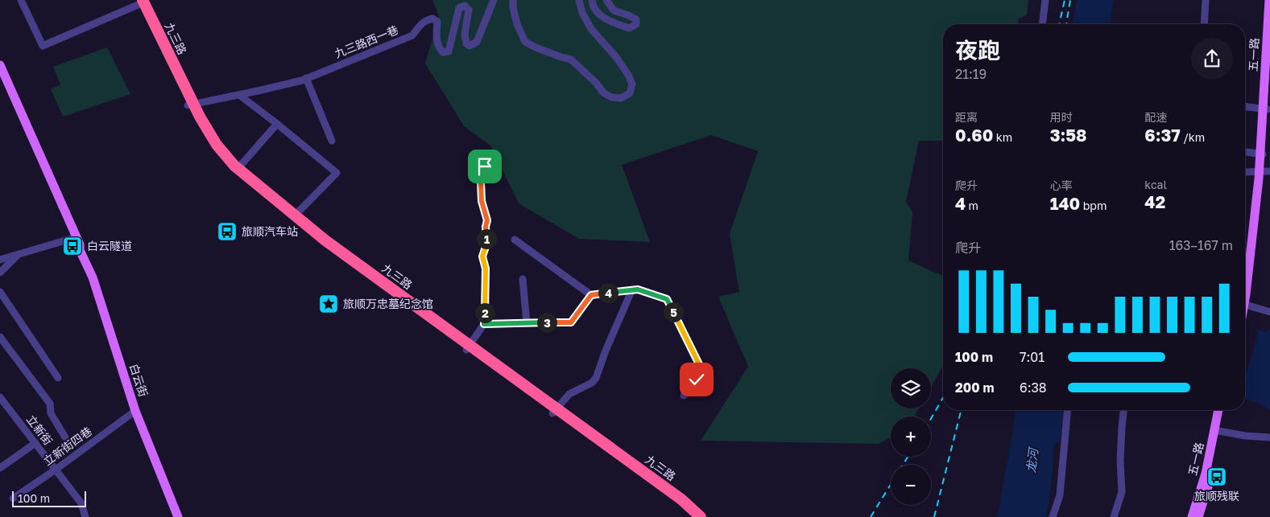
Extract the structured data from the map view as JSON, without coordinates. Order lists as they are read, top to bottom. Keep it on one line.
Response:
{"streets":{"highway":["九三路"],"main road":["五一路","白云街"],"street":["九三路西一巷","立新街","立新街四巷"]},"crossings":[["九三路","九三路西一巷"],["白云街","立新街四巷"],["立新街","立新街四巷"]],"water":["龙河"],"places":{"bus stop":["旅顺汽车站","白云隧道","旅顺残联"],"place":["旅顺万忠墓纪念馆"]},"scale_bar":"100 m","page":{"heading":["夜跑","21:19"],"stats":[["距离","0.60 km"],["用时","3:58"],["配速","6:37 /km"],["爬升","4 m"],["心率","140 bpm"],["kcal","42"]],"pins":["1","4","5","2","3"],"chart":["爬升","163–167 m"],"list":[{"name":"100 m","note":"7:01"},{"name":"200 m","note":"6:38"}],"map_buttons":["+","−"],"scale":"100 m"}}
